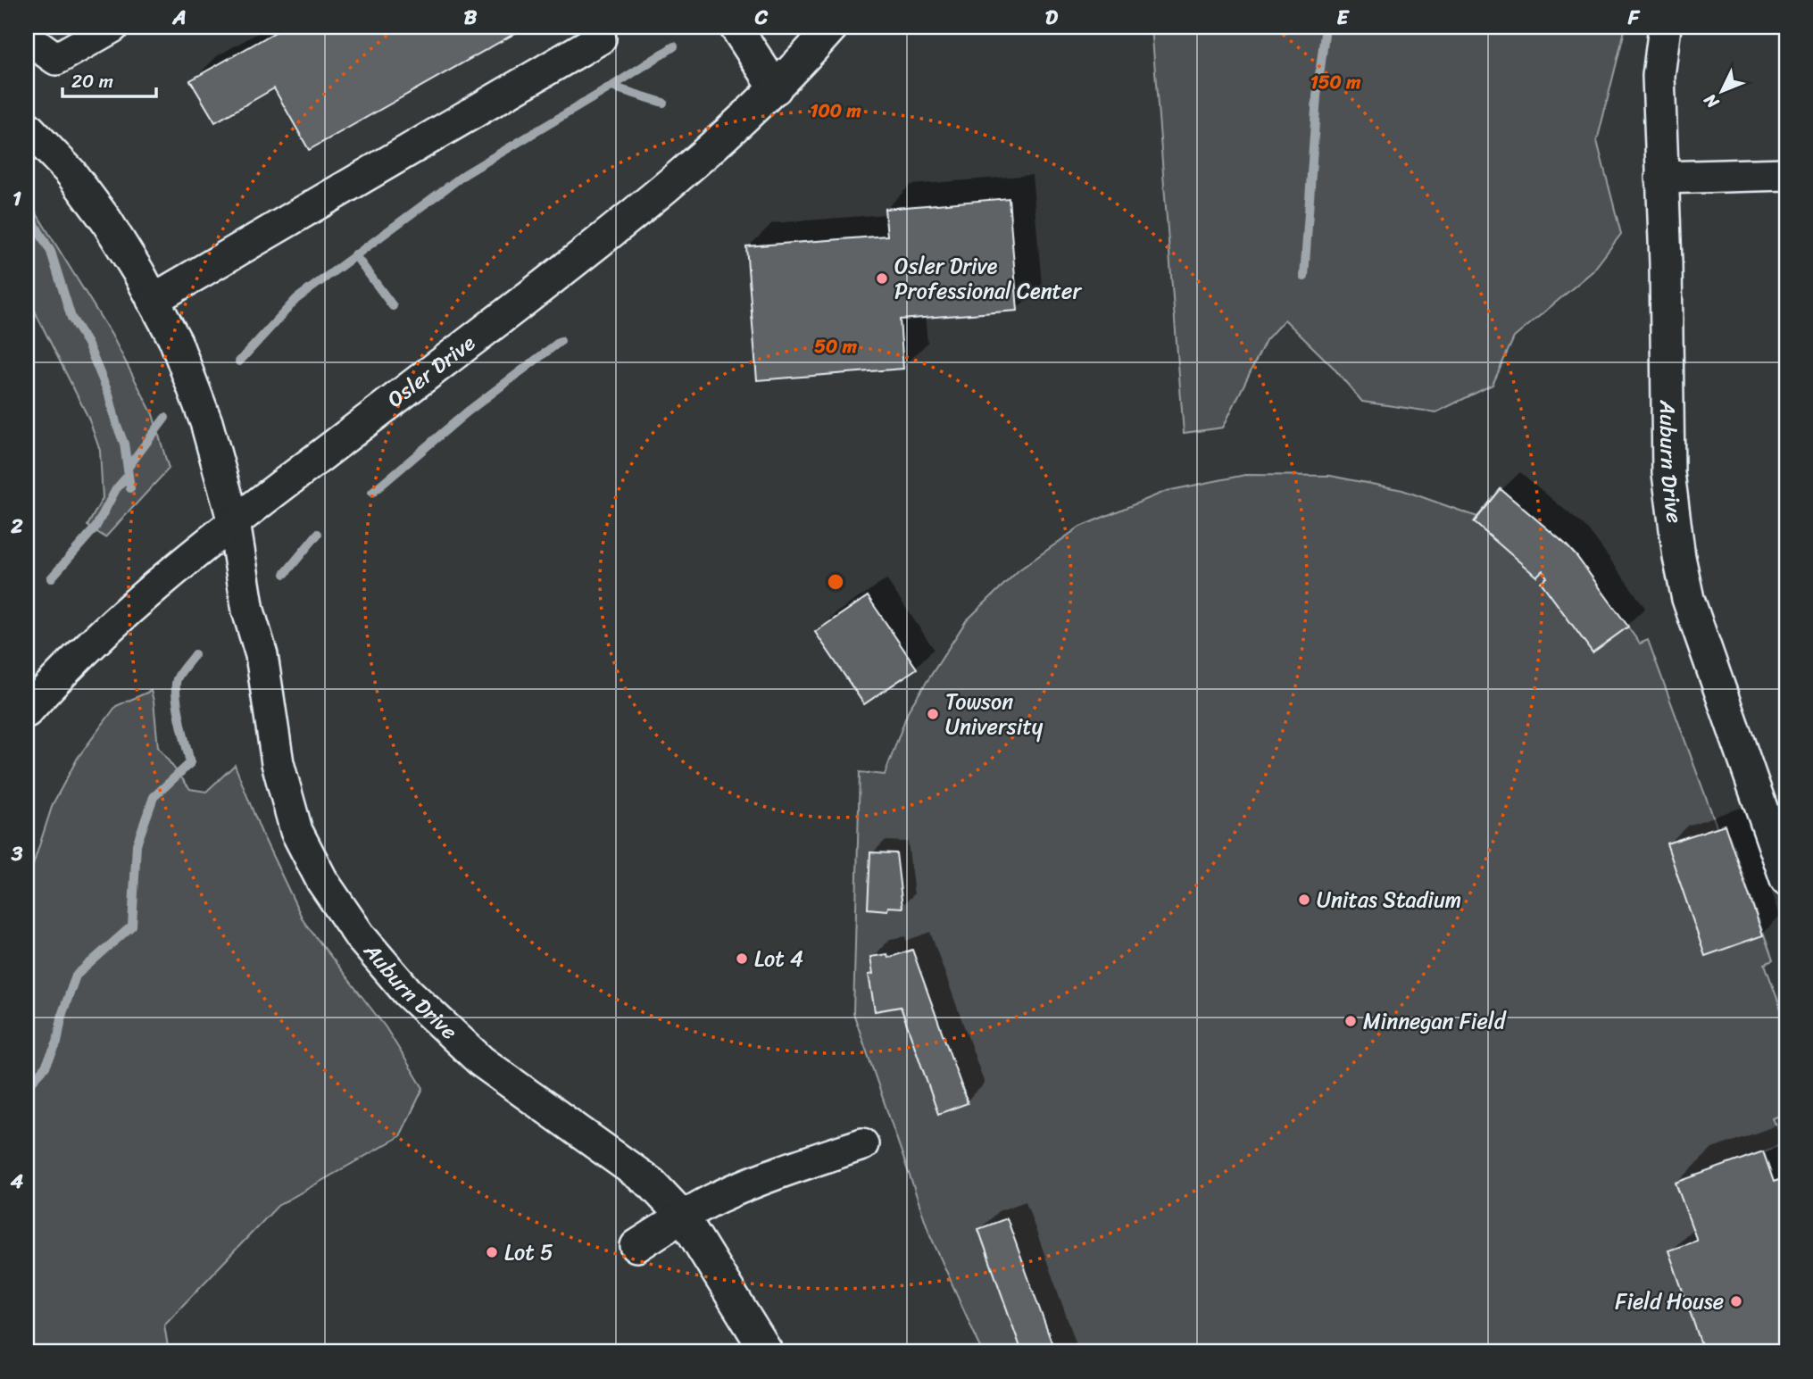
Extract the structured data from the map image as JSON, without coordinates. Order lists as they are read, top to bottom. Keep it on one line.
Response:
{"streets":{"street":["Osler Drive","Auburn Drive"]},"crossings":[["Osler Drive","Auburn Drive"]],"places":["Osler Drive Professional Center","Towson University","Unitas Stadium","Lot 4","Minnegan Field","Lot 5","Field House"],"scale_bar":"20 m","north":"bottom left","grid":{"columns":["A","B","C","D","E","F"],"rows":["1","2","3","4"]},"rings":["150 m","100 m","50 m"]}
